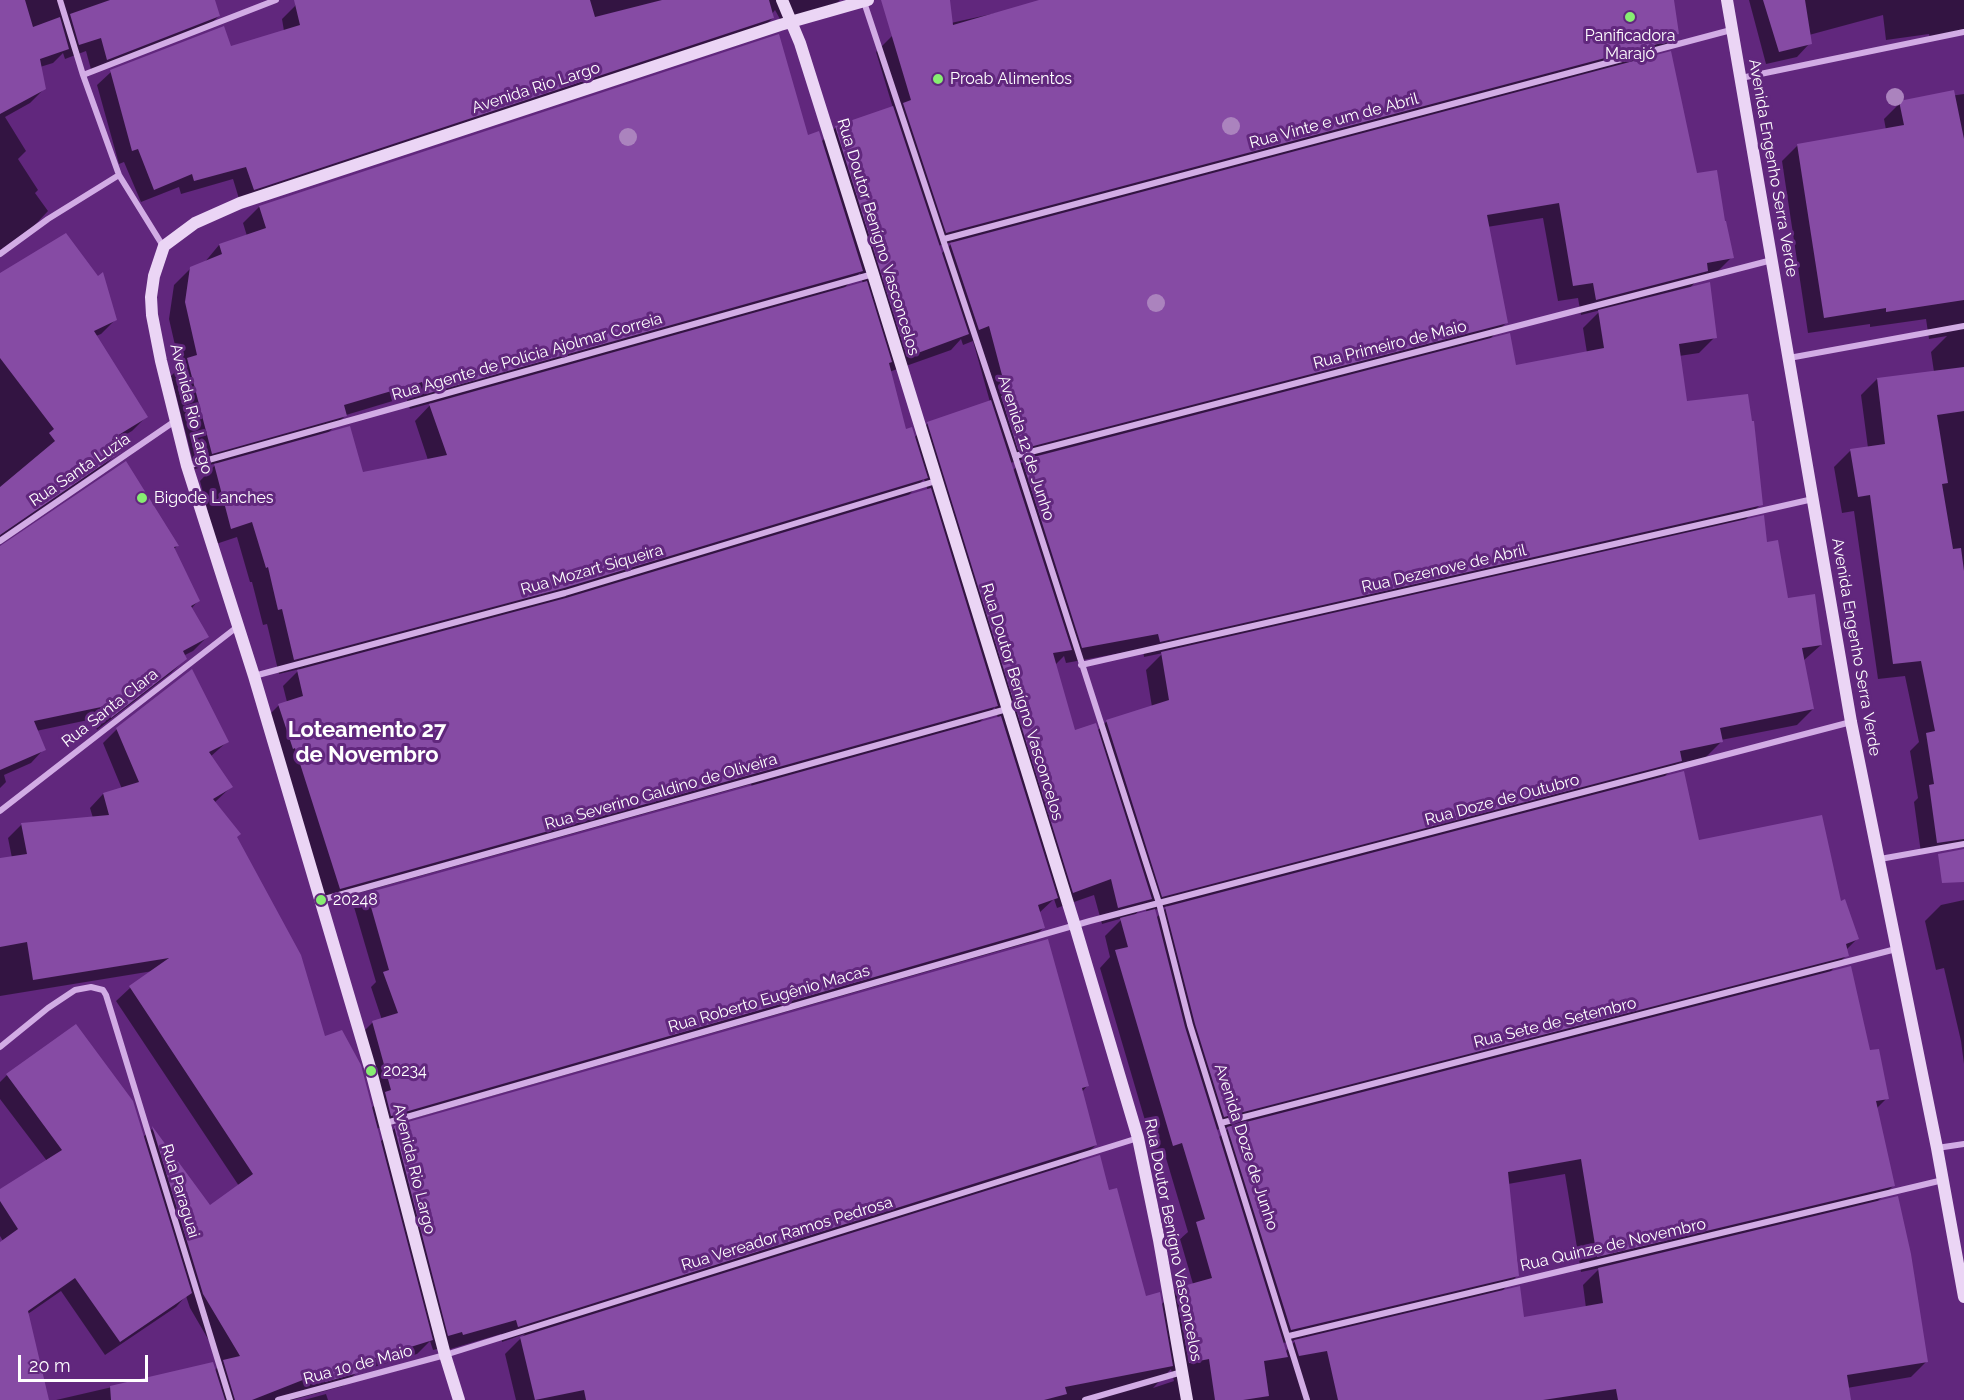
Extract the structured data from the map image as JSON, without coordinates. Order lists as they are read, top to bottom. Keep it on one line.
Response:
{"streets":{"main road":["Avenida Rio Largo","Avenida Engenho Serra Verde","Rua Doutor Benígno Vasconcelos"],"street":["Rua Vinte e um de Abril","Rua Primeiro de Maio","Rua Agente de Polícia Ajolmar Correia","Avenida 12 de Junho","Rua Santa Luzia","Rua Dezenove de Abril","Rua Mozart Siqueira","Rua Santa Clara","Rua Severino Galdino de Oliveira","Rua Doze de Outubro","Rua Roberto Eugênio Macas","Rua Sete de Setembro","Avenida Doze de Junho","Rua Paraguai","Rua Vereador Ramos Pedrosa","Rua Quinze de Novembro","Rua 10 de Maio"]},"crossings":[["Avenida Rio Largo","Rua Doutor Benígno Vasconcelos"],["Avenida Rio Largo","Rua Agente de Polícia Ajolmar Correia"],["Avenida Rio Largo","Avenida 12 de Junho"],["Avenida Rio Largo","Rua Santa Luzia"],["Avenida Rio Largo","Rua Mozart Siqueira"],["Avenida Rio Largo","Rua Santa Clara"],["Avenida Rio Largo","Rua Severino Galdino de Oliveira"],["Avenida Rio Largo","Rua Roberto Eugênio Macas"],["Avenida Rio Largo","Rua Vereador Ramos Pedrosa"],["Avenida Rio Largo","Rua 10 de Maio"],["Rua Vinte e um de Abril","Avenida Engenho Serra Verde"],["Rua Vinte e um de Abril","Avenida 12 de Junho"],["Avenida Engenho Serra Verde","Rua Primeiro de Maio"],["Avenida Engenho Serra Verde","Rua Dezenove de Abril"],["Avenida Engenho Serra Verde","Rua Doze de Outubro"],["Avenida Engenho Serra Verde","Rua Sete de Setembro"],["Avenida Engenho Serra Verde","Rua Quinze de Novembro"],["Rua Doutor Benígno Vasconcelos","Rua Agente de Polícia Ajolmar Correia"],["Rua Doutor Benígno Vasconcelos","Rua Mozart Siqueira"],["Rua Doutor Benígno Vasconcelos","Rua Severino Galdino de Oliveira"],["Rua Doutor Benígno Vasconcelos","Rua Roberto Eugênio Macas"],["Rua Doutor Benígno Vasconcelos","Rua Vereador Ramos Pedrosa"],["Rua Primeiro de Maio","Avenida 12 de Junho"],["Avenida 12 de Junho","Rua Dezenove de Abril"],["Avenida 12 de Junho","Rua Doze de Outubro"],["Avenida 12 de Junho","Rua Roberto Eugênio Macas"],["Avenida 12 de Junho","Avenida Doze de Junho"],["Rua Doze de Outubro","Rua Roberto Eugênio Macas"],["Rua Doze de Outubro","Avenida Doze de Junho"],["Rua Roberto Eugênio Macas","Avenida Doze de Junho"],["Rua Sete de Setembro","Avenida Doze de Junho"],["Avenida Doze de Junho","Rua Quinze de Novembro"],["Rua Vereador Ramos Pedrosa","Rua 10 de Maio"]],"districts":["Loteamento 27 de Novembro"],"places":["Panificadora Marajó","Proab Alimentos","Bigode Lanches","20248","20234"],"scale_bar":"20 m"}
